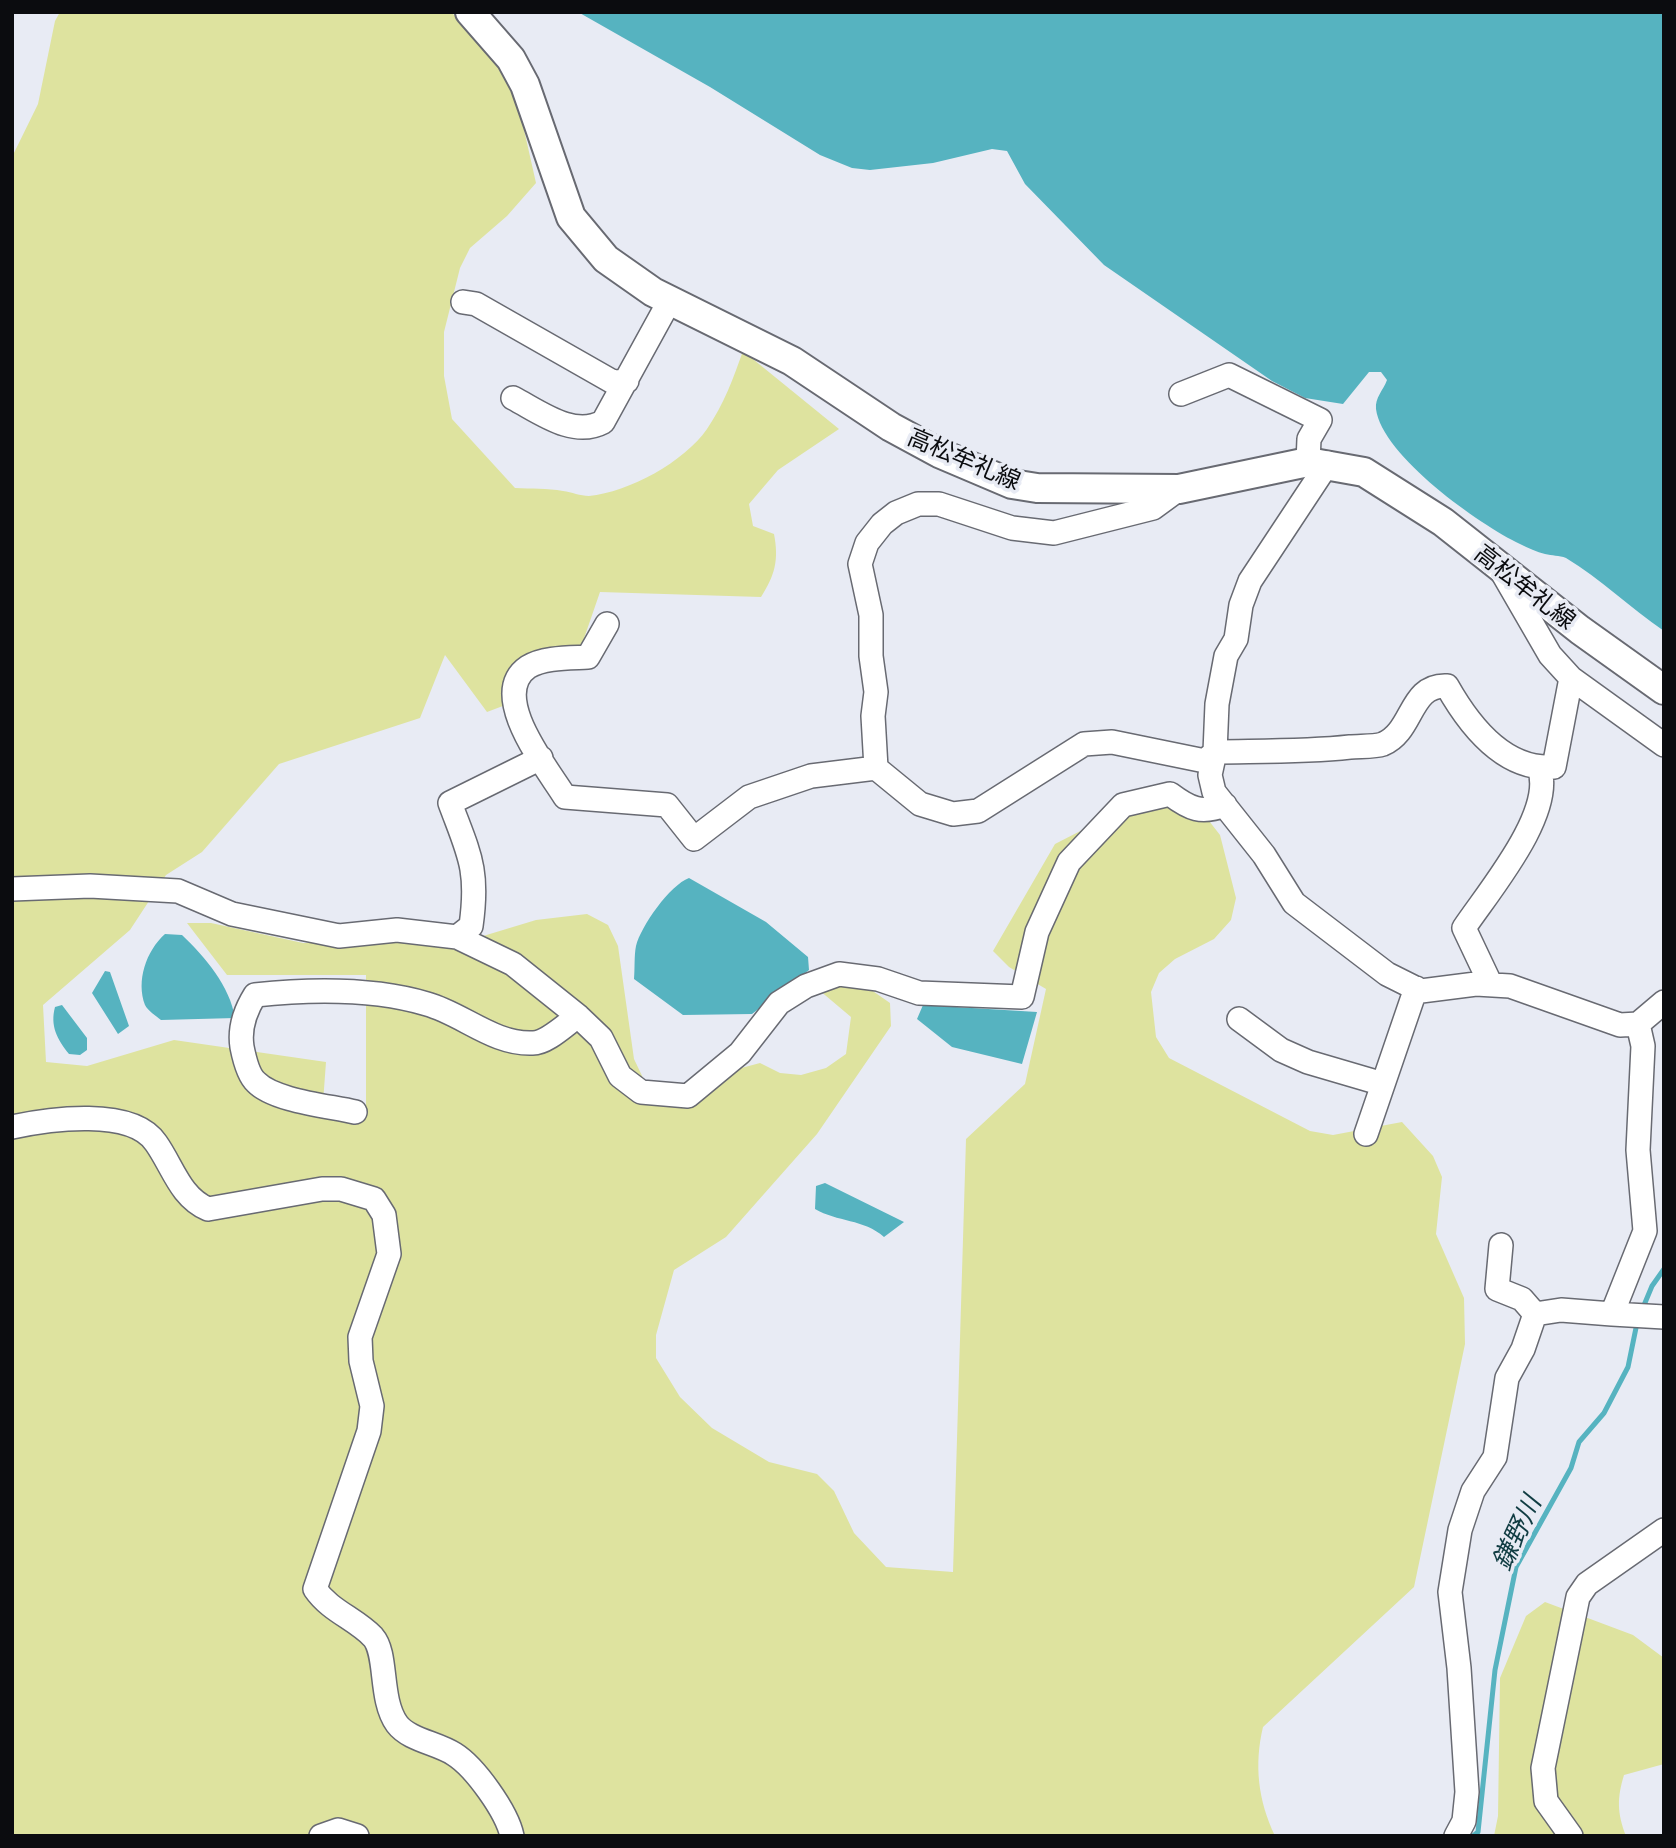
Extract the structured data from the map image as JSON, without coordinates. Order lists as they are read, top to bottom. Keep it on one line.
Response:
{"streets":{"main road":["高松牟礼線"]},"water":["鎌野川"]}
